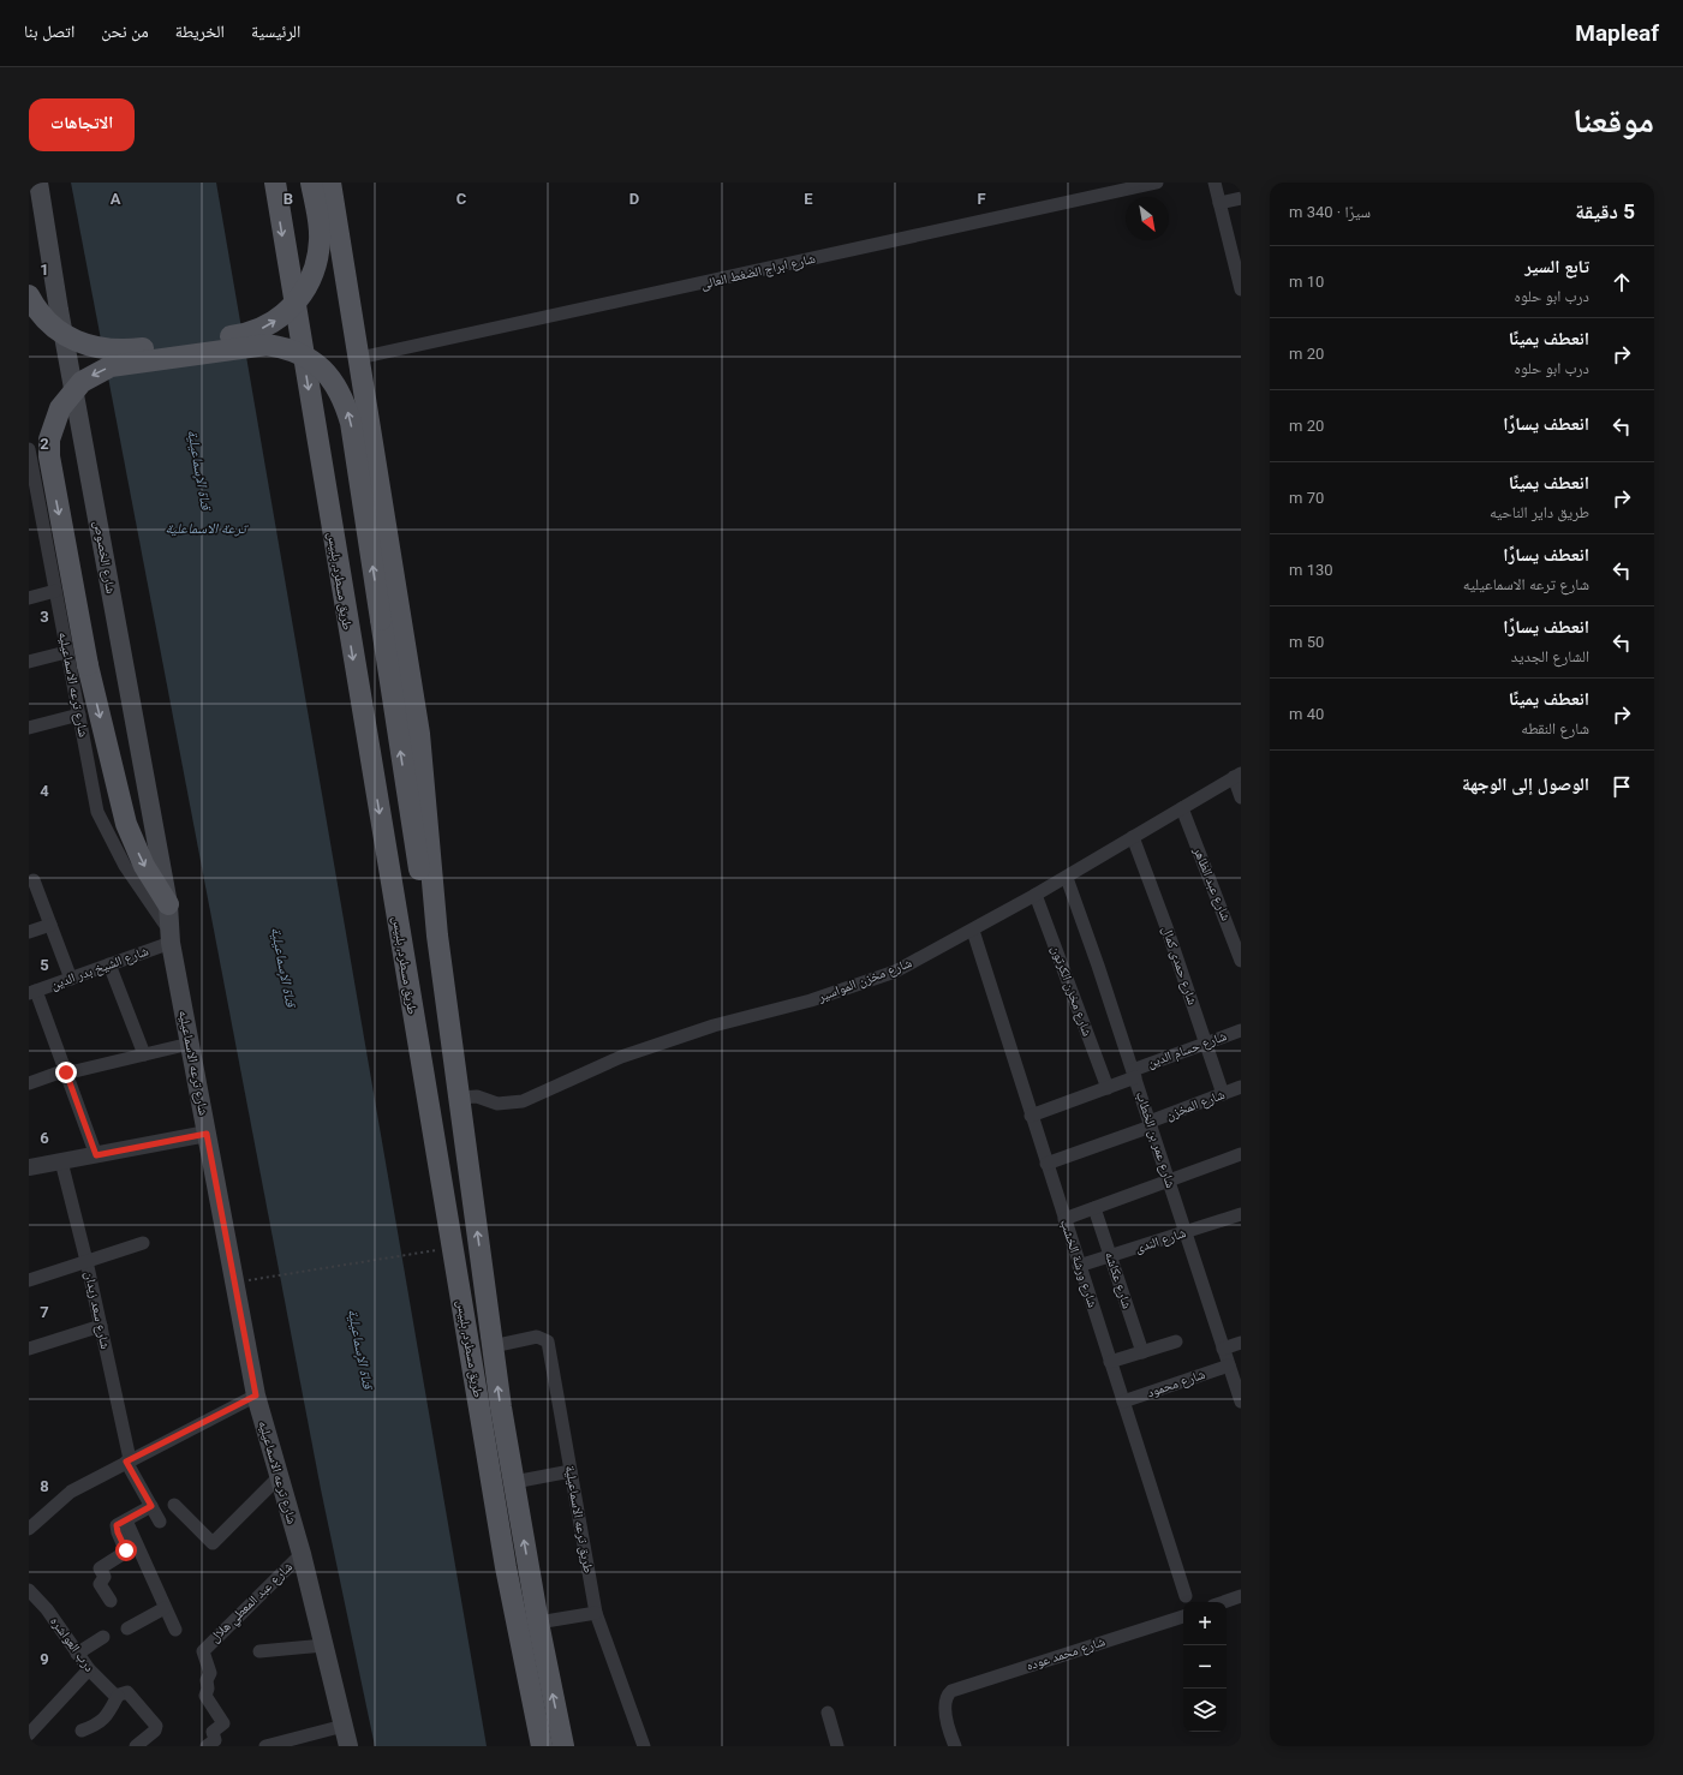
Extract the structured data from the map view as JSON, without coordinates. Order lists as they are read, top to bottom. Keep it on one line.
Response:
{"streets":{"main road":["شارع الخصوص","طريق مسطرد, بلبيس","شارع ترعه الاسماعيليه"],"street":["شارع ابراج الضغط العالى","شارع عبد الظاهر","شارع حمدى كمال","شارع الشيخ بدر الدين","شارع مخزن المواسير","شارع مخزن الكرتون","شارع حسام الدين","شارع المخزن","شارع عمر بن الخطاب","شارع الندى","شارع ورشة الخشب","شارع عكاشه","شارع سعد زيدان","شارع محمود","طريق ترعه الاسماعيلية","شارع عبد المعطي هلال","درب العواشره","شارع محمد عوده"]},"crossings":[["شارع ابراج الضغط العالى","طريق مسطرد, بلبيس"],["شارع الخصوص","شارع ترعه الاسماعيليه"],["شارع الخصوص","شارع الشيخ بدر الدين"],["طريق مسطرد, بلبيس","شارع مخزن المواسير"],["طريق مسطرد, بلبيس","طريق ترعه الاسماعيلية"],["شارع ترعه الاسماعيليه","شارع الشيخ بدر الدين"],["شارع ترعه الاسماعيليه","شارع عبد المعطي هلال"],["شارع عبد الظاهر","شارع مخزن المواسير"],["شارع حمدى كمال","شارع مخزن المواسير"],["شارع حمدى كمال","شارع حسام الدين"],["شارع حمدى كمال","شارع المخزن"],["شارع مخزن المواسير","شارع مخزن الكرتون"],["شارع مخزن المواسير","شارع عمر بن الخطاب"],["شارع مخزن المواسير","شارع ورشة الخشب"],["شارع مخزن الكرتون","شارع حسام الدين"],["شارع حسام الدين","شارع عمر بن الخطاب"],["شارع حسام الدين","شارع ورشة الخشب"],["شارع المخزن","شارع عمر بن الخطاب"],["شارع المخزن","شارع ورشة الخشب"],["شارع عمر بن الخطاب","شارع الندى"],["شارع عمر بن الخطاب","شارع محمود"],["شارع الندى","شارع ورشة الخشب"],["شارع الندى","شارع عكاشه"],["شارع ورشة الخشب","شارع محمود"]],"water":["قناة الإسماعيلية","ترعة الاسماعلية"],"north":"bottom right","page":{"header":"Mapleaf","nav":["الرئيسية","الخريطة","من نحن","اتصل بنا"],"title":"موقعنا","buttons":"الاتجاهات","heading":["5 دقيقة","سيرًا · 340 m"],"list":[["تابع السير","درب ابو حلوه","10 m"],["انعطف يمينًا","درب ابو حلوه","20 m"],["انعطف يسارًا","20 m"],["انعطف يمينًا","طريق داير الناحيه","70 m"],["انعطف يسارًا","شارع ترعه الاسماعيليه","130 m"],["انعطف يسارًا","الشارع الجديد","50 m"],["انعطف يمينًا","شارع النقطه","40 m"],"الوصول إلى الوجهة"],"map_buttons":["+","−"]},"grid":{"columns":["A","B","C","D","E","F"],"rows":["1","2","3","4","5","6","7","8","9"]}}
